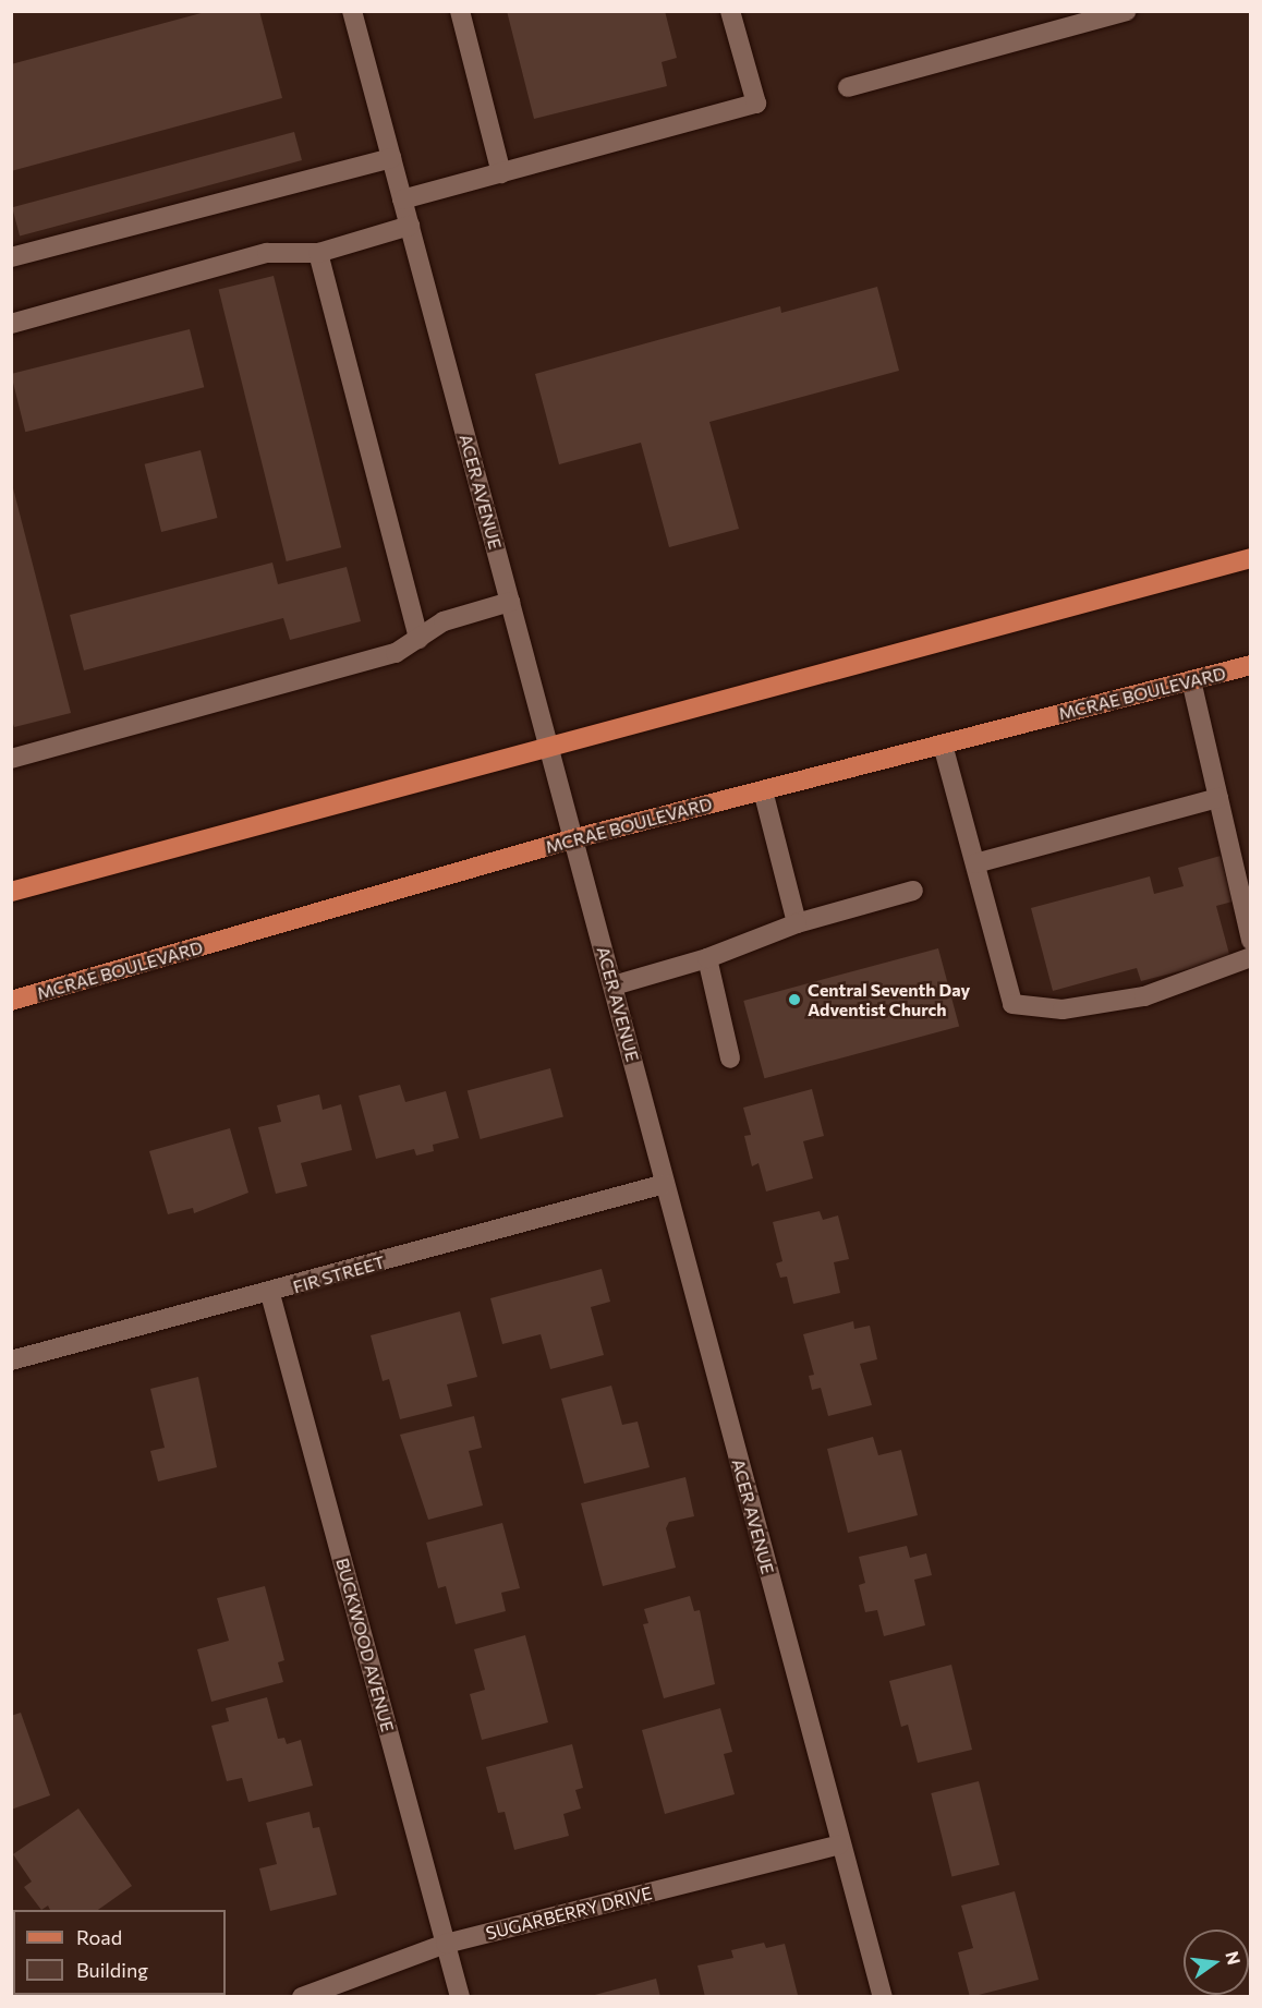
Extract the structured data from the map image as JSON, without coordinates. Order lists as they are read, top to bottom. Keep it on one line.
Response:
{"streets":{"main road":["MCRAE BOULEVARD"],"street":["ACER AVENUE","FIR STREET","BUCKWOOD AVENUE","SUGARBERRY DRIVE"]},"crossings":[["ACER AVENUE","MCRAE BOULEVARD"],["ACER AVENUE","FIR STREET"],["ACER AVENUE","SUGARBERRY DRIVE"],["FIR STREET","BUCKWOOD AVENUE"],["BUCKWOOD AVENUE","SUGARBERRY DRIVE"]],"places":["Central Seventh Day Adventist Church"],"legend":["Road","Building"],"north":"right"}
